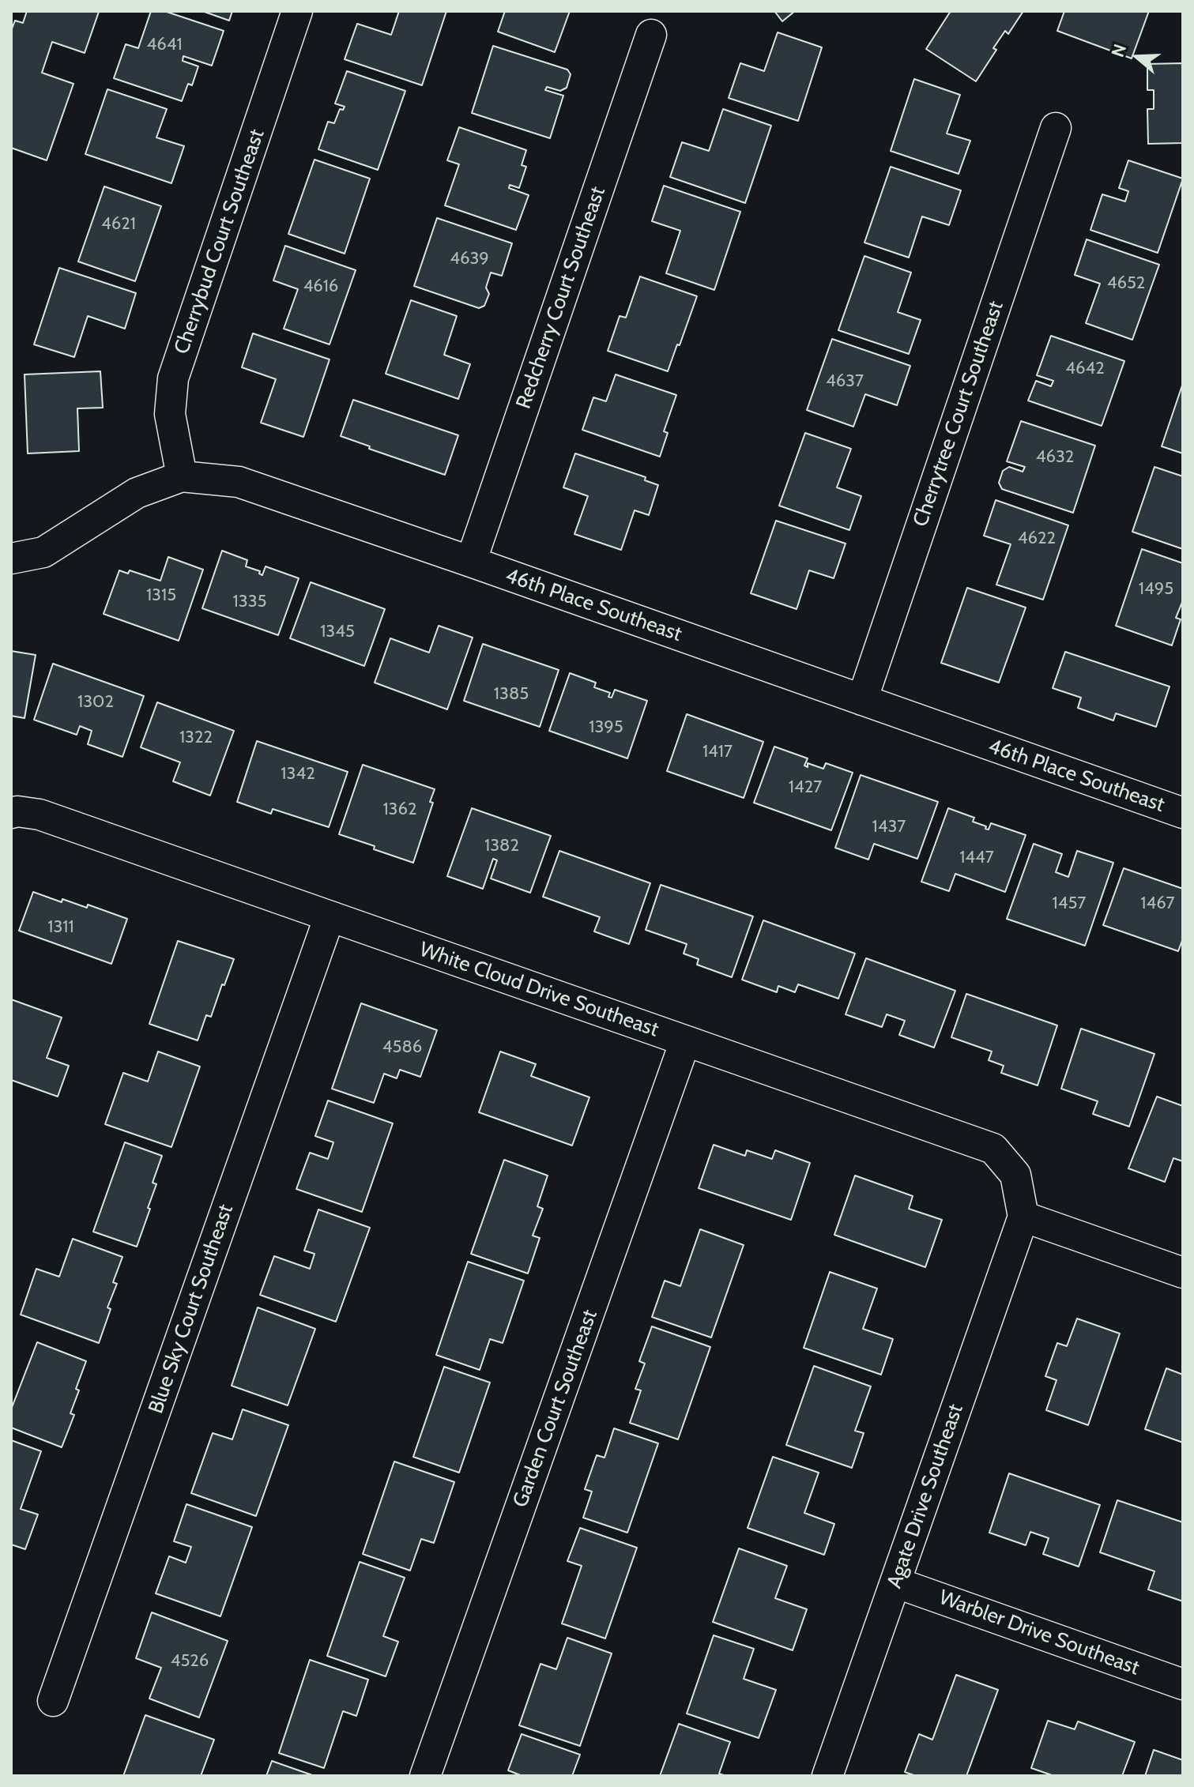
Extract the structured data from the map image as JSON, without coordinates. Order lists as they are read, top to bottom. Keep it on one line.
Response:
{"streets":{"street":["Cherrybud Court Southeast","Redcherry Court Southeast","Cherrytree Court Southeast","46th Place Southeast","White Cloud Drive Southeast","Blue Sky Court Southeast","Garden Court Southeast","Agate Drive Southeast","Warbler Drive Southeast"]},"crossings":[["Cherrybud Court Southeast","46th Place Southeast"],["Redcherry Court Southeast","46th Place Southeast"],["Cherrytree Court Southeast","46th Place Southeast"],["White Cloud Drive Southeast","Blue Sky Court Southeast"],["White Cloud Drive Southeast","Garden Court Southeast"],["White Cloud Drive Southeast","Agate Drive Southeast"],["Agate Drive Southeast","Warbler Drive Southeast"]],"house_numbers":["4641","4621","4639","4652","4616","4642","4637","4632","4622","1495","1315","1335","1345","1385","1302","1395","1322","1417","1342","1427","1362","1437","1382","1447","1457","1467","1311","4586","4526"],"north":"left"}
